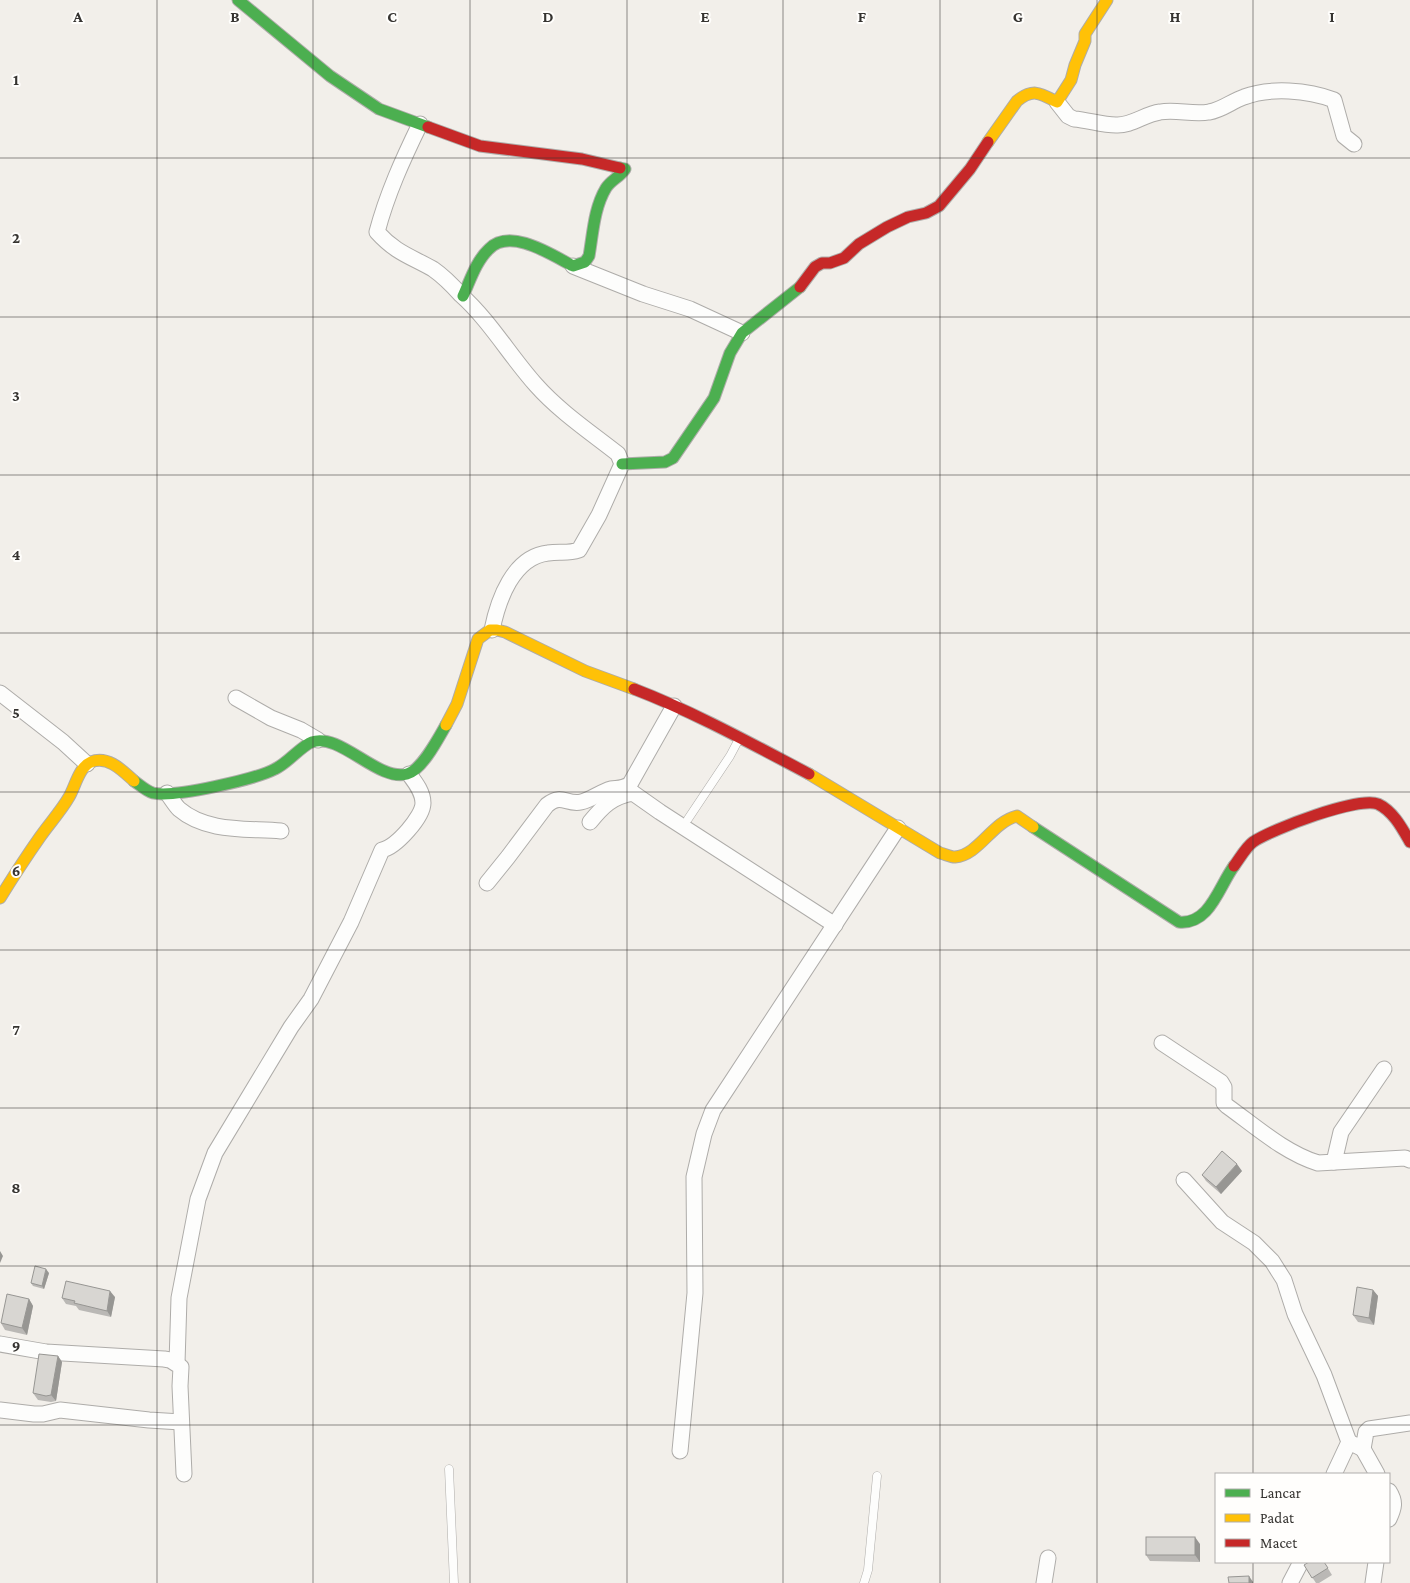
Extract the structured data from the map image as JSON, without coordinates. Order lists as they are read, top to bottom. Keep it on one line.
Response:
{"legend":["Lancar","Padat","Macet"],"grid":{"columns":["A","B","C","D","E","F","G","H","I"],"rows":["1","2","3","4","5","6","7","8","9"]}}
